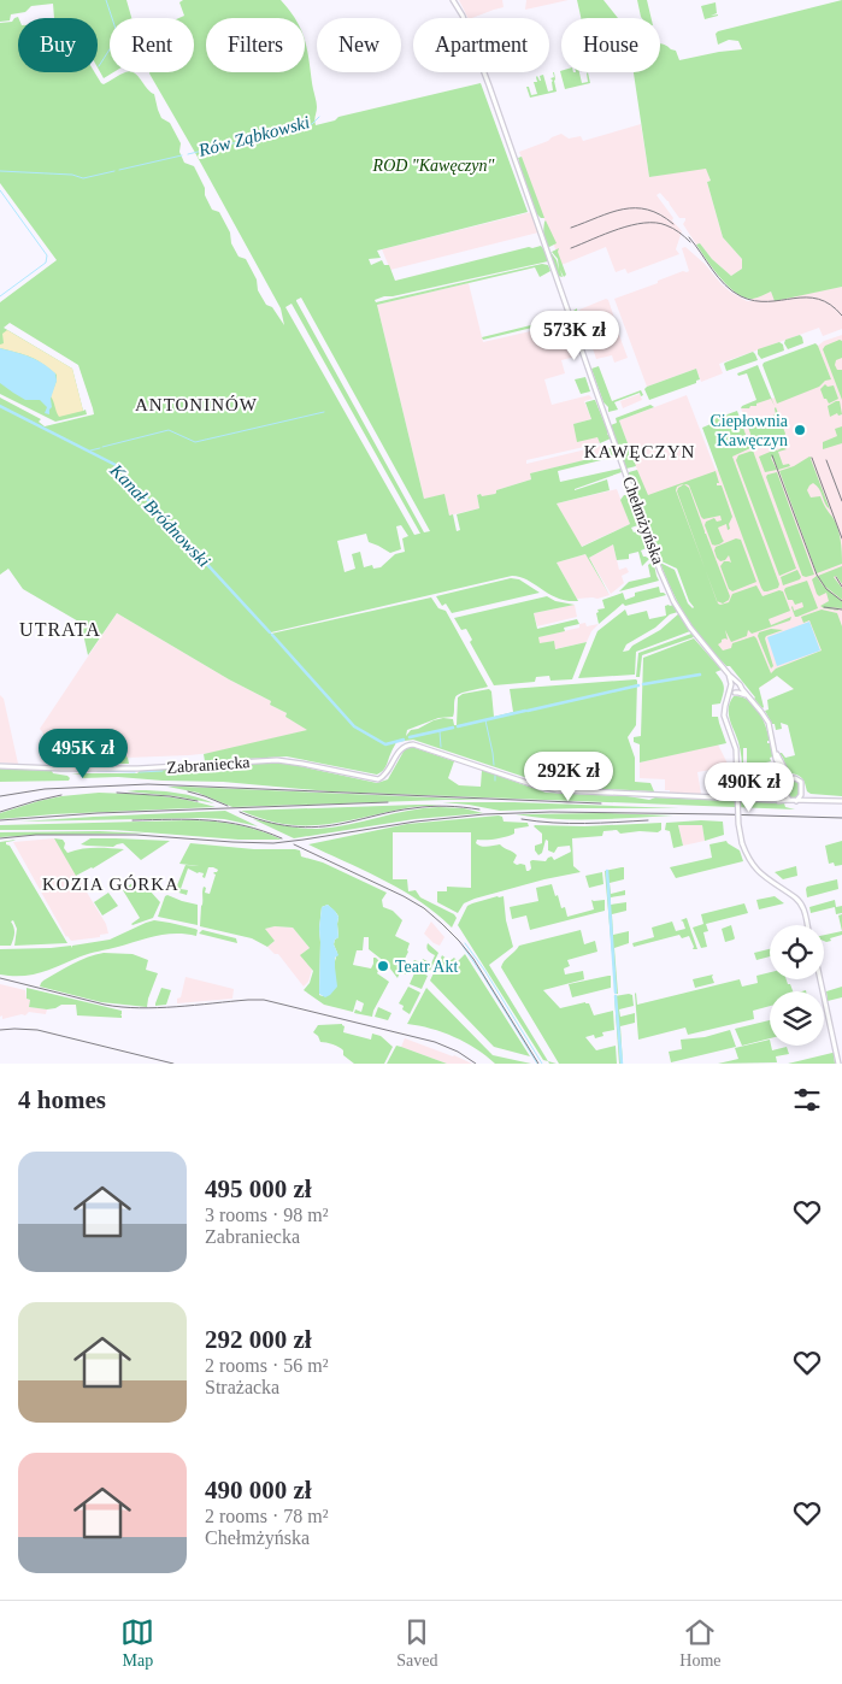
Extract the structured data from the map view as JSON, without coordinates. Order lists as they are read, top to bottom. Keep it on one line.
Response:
{"streets":{"street":["Chełmżyńska","Zabraniecka"]},"districts":["ANTONINÓW","KAWĘCZYN","UTRATA","KOZIA GÓRKA"],"water":["Rów Ząbkowski","Kanał Bródnowski"],"parks":["ROD \"Kawęczyn\""],"places":["Ciepłownia Kawęczyn","Teatr Akt"],"page":{"chip":["Buy","Rent","Filters","New","Apartment","House"],"price":["573K zł","495K zł","292K zł","490K zł"],"heading":"4 homes","list":[{"name":"495 000 zł","note":"3 rooms · 98 m² · Zabraniecka"},{"name":"292 000 zł","note":"2 rooms · 56 m² · Strażacka"},{"name":"490 000 zł","note":"2 rooms · 78 m² · Chełmżyńska"}],"tabs":["Map","Saved","Home"]}}
